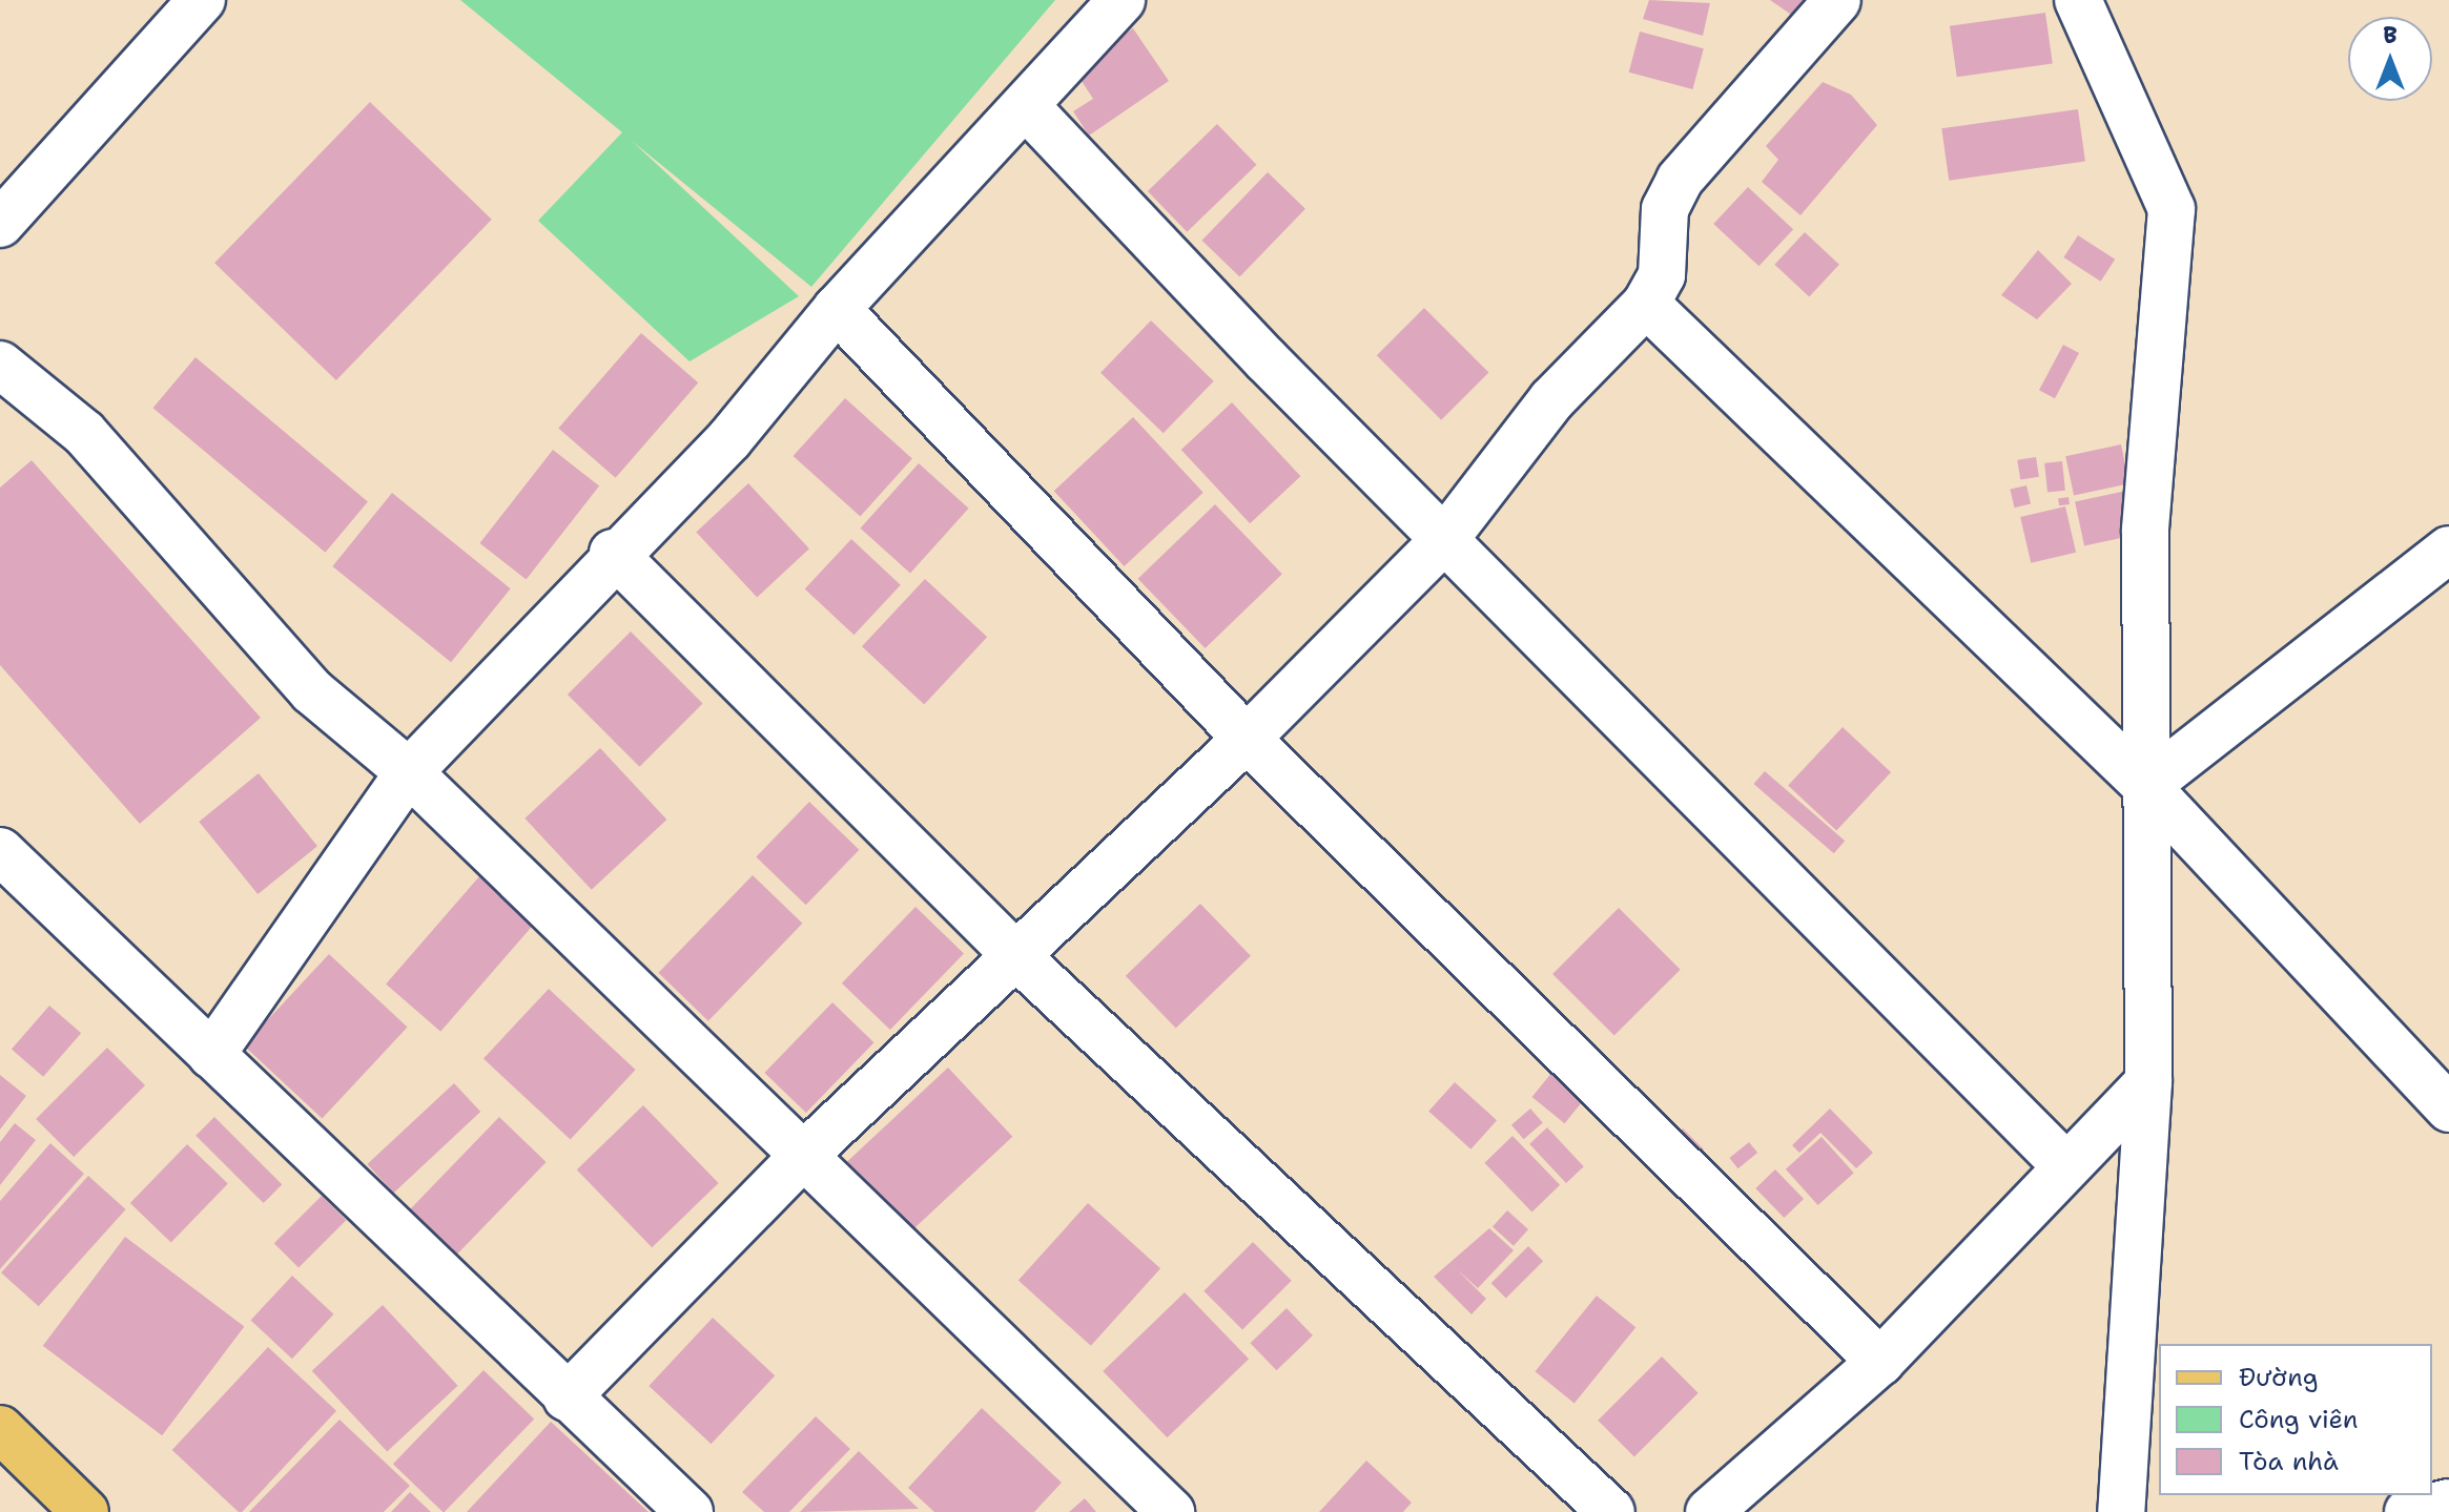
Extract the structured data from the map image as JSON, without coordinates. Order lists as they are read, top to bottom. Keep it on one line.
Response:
{"legend":["Đường","Công viên","Tòa nhà"],"north":"top"}
